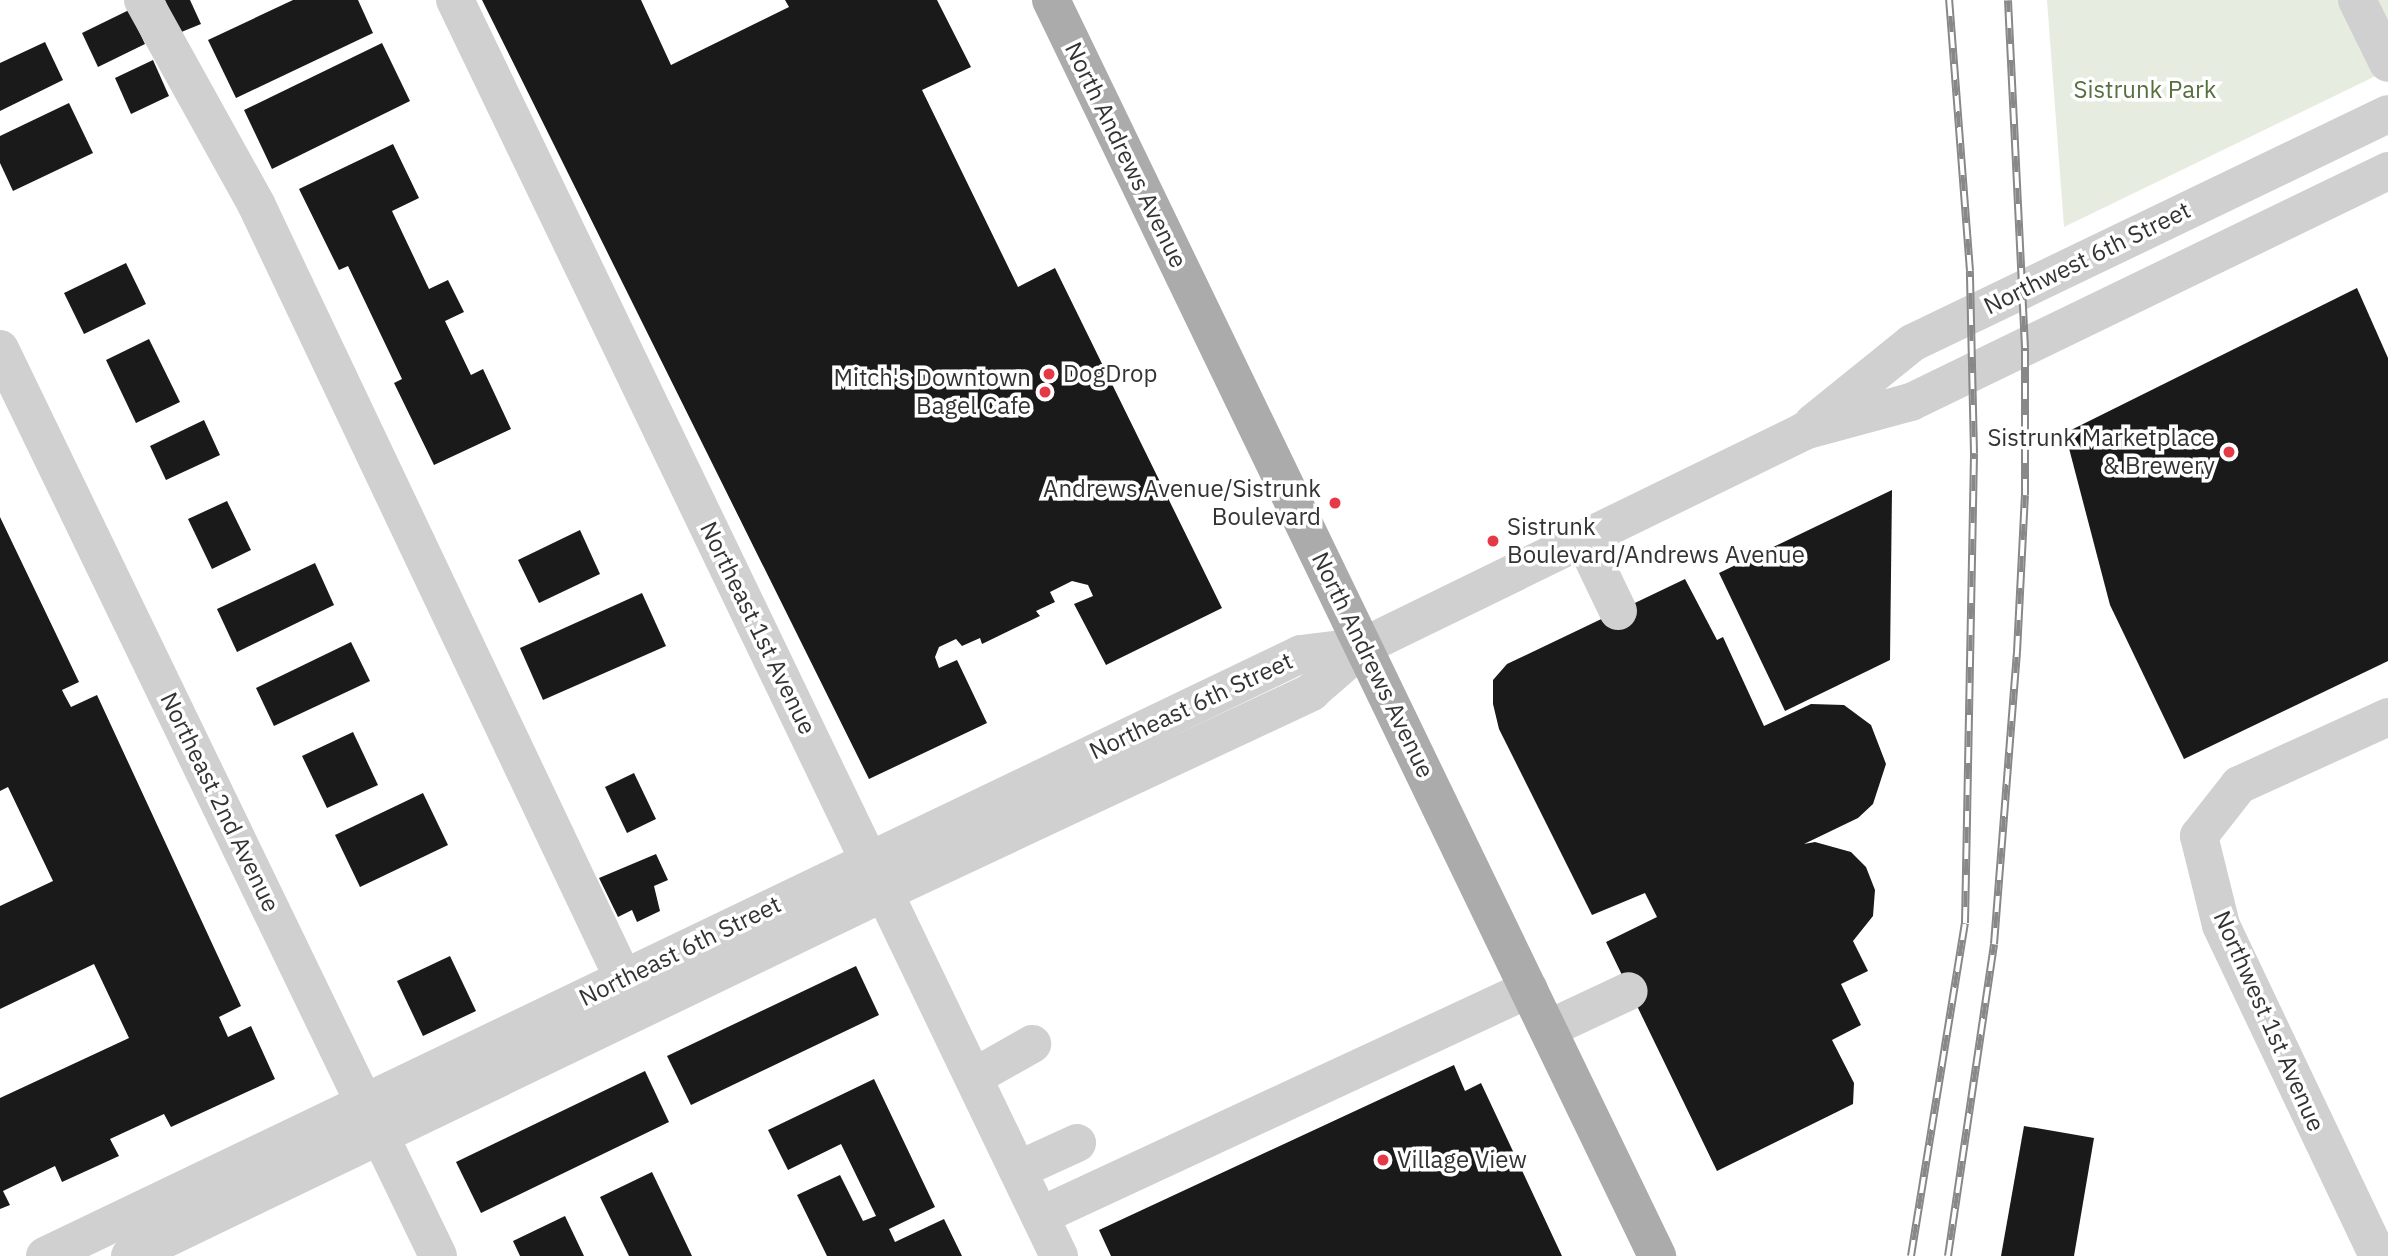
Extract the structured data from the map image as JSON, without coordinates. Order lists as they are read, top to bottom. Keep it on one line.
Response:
{"streets":{"main road":["North Andrews Avenue"],"street":["Northwest 6th Street","Northeast 1st Avenue","Northeast 6th Street","Northeast 2nd Avenue","Northwest 1st Avenue"]},"crossings":[["North Andrews Avenue","Northwest 6th Street"],["North Andrews Avenue","Northeast 6th Street"],["Northwest 6th Street","Northeast 6th Street"],["Northeast 1st Avenue","Northeast 6th Street"],["Northeast 6th Street","Northeast 2nd Avenue"]],"parks":["Sistrunk Park"],"places":["DogDrop","Mitch's Downtown Bagel Cafe","Sistrunk Marketplace & Brewery","Andrews Avenue/Sistrunk Boulevard","Sistrunk Boulevard/Andrews Avenue","Village View"]}
